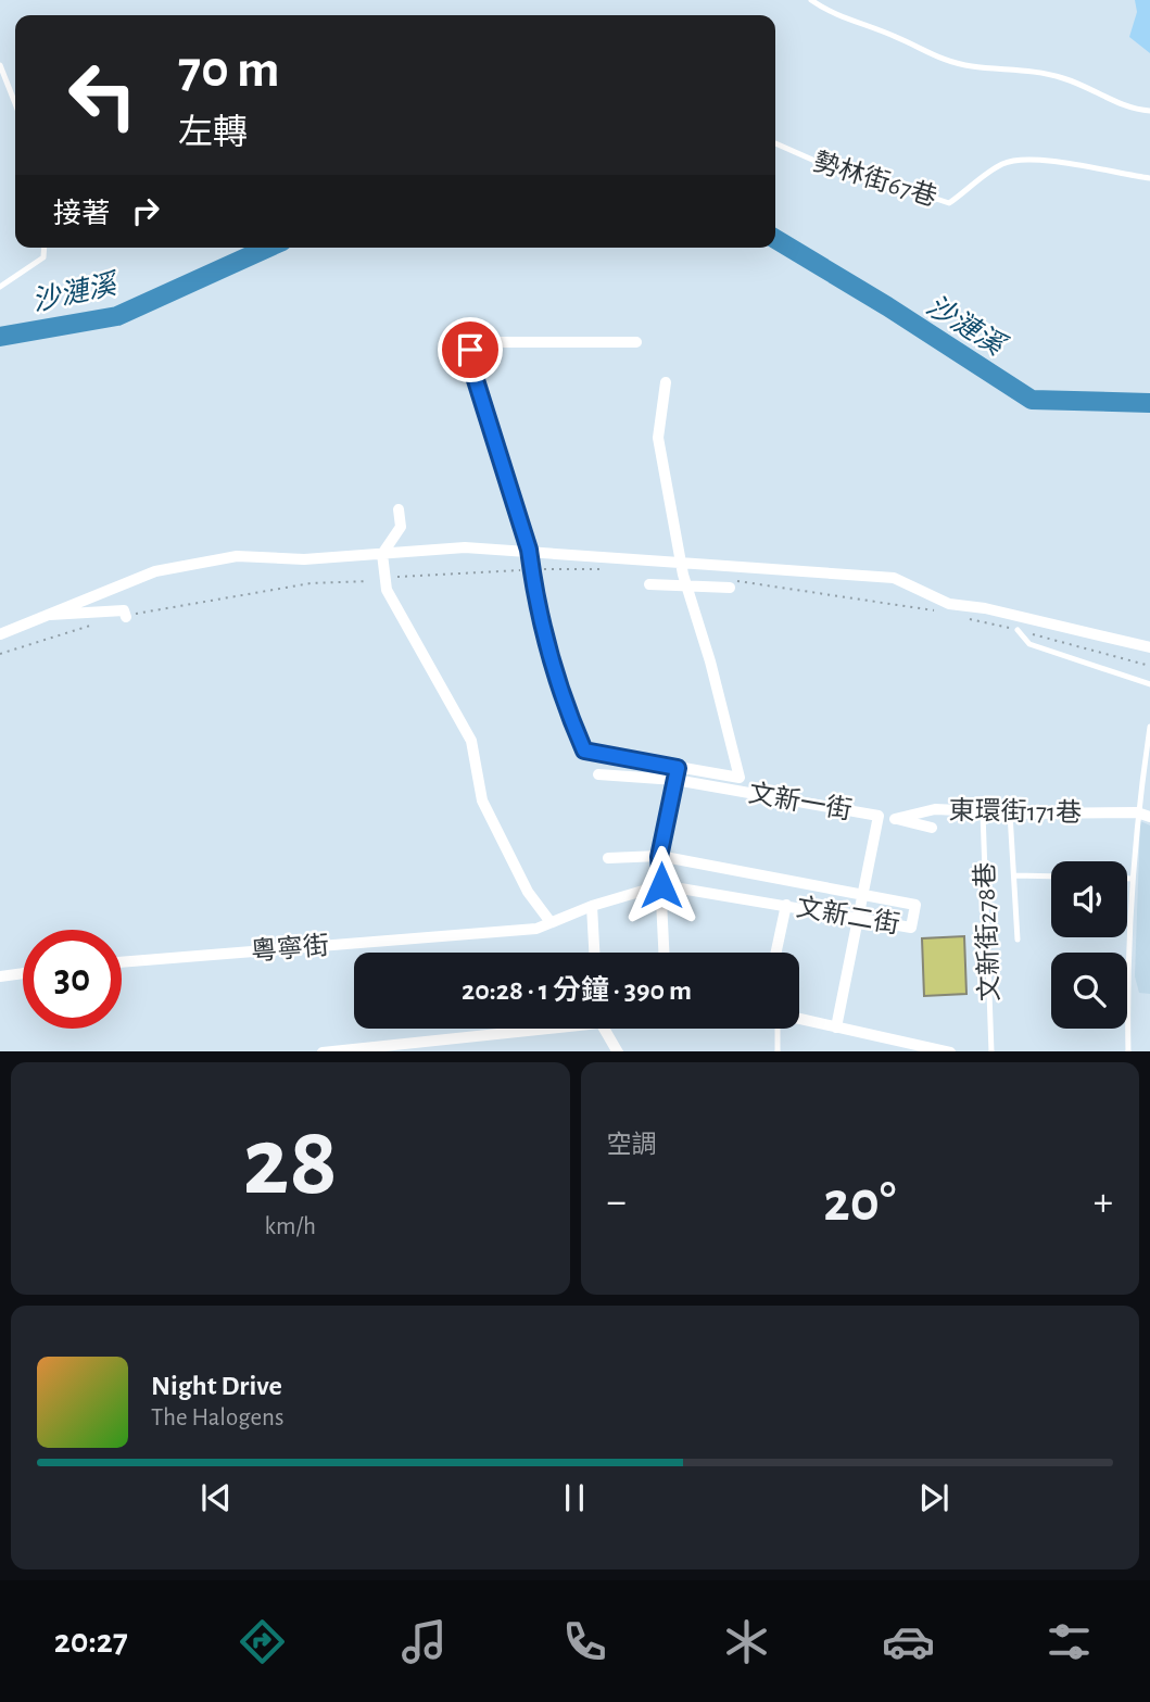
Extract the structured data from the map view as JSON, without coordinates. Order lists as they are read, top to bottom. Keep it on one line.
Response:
{"streets":{"street":["文新一街","東環街171巷","文新二街","粵寧街"],"lane":["勢林街67巷","文新街278巷"]},"crossings":[["文新一街","文新二街"],["東環街171巷","文新街278巷"],["文新二街","粵寧街"]],"water":["沙漣溪"],"page":{"turn":["70 m","左轉"],"then":"接著","limit":"30","trip":"20:28 · 1 分鐘 · 390 m","tile":[["28","km/h"],"空調"],"heat":["−","20°","+"],"song":["Night Drive","The Halogens"],"tabs":"20:27"}}
